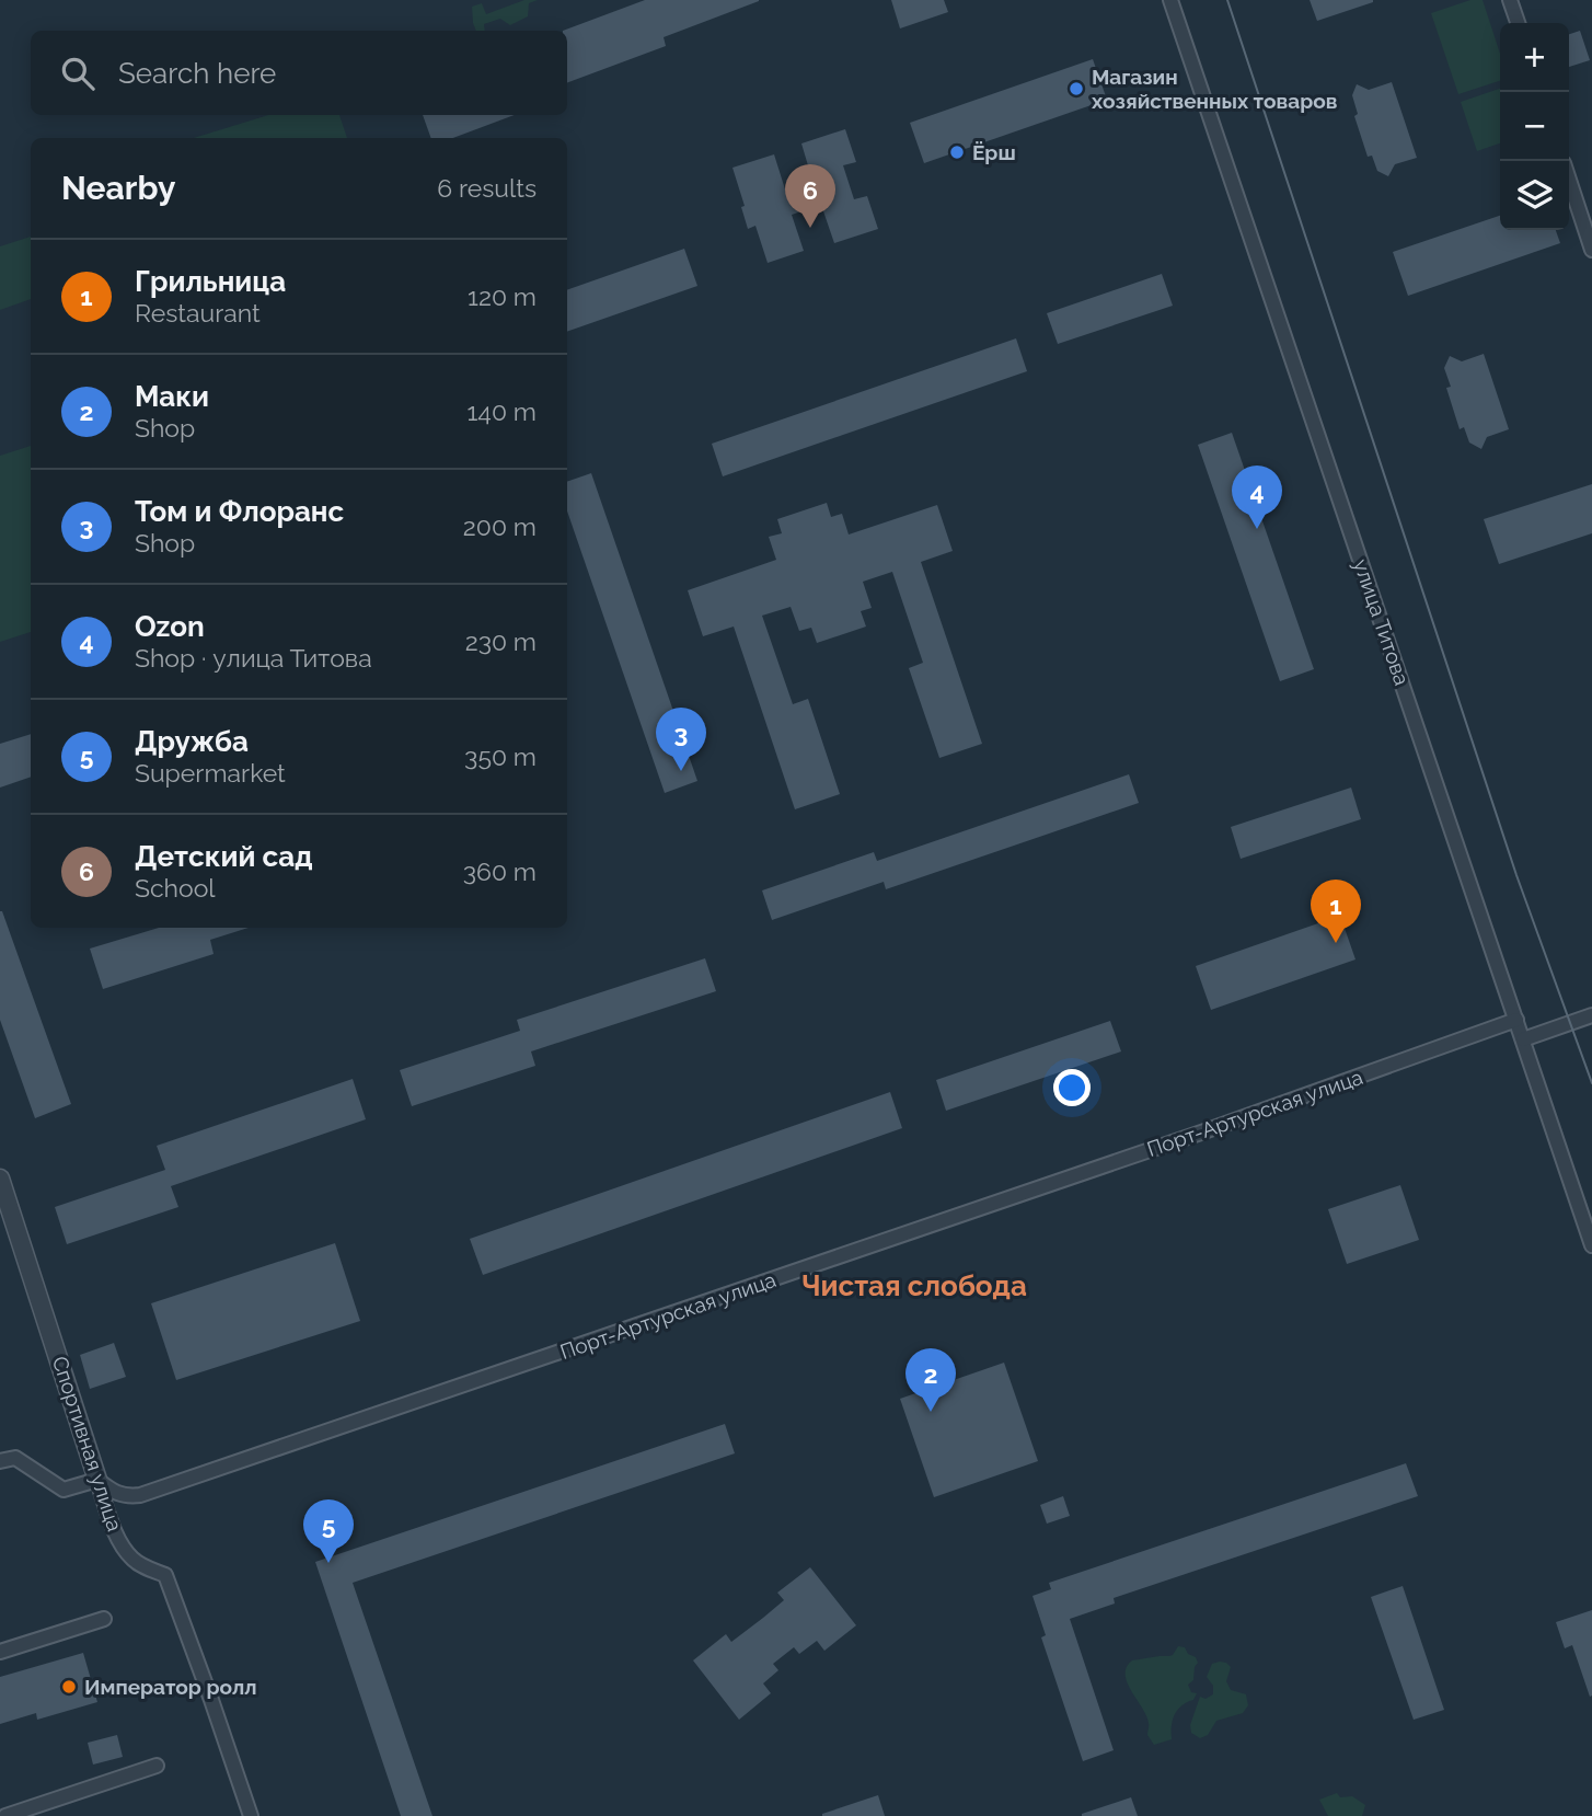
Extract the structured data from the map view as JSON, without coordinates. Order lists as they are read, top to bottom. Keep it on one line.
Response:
{"streets":{"street":["улица Титова","Порт-Артурская улица","Спортивная улица"]},"crossings":[["улица Титова","Порт-Артурская улица"],["Порт-Артурская улица","Спортивная улица"]],"districts":["Чистая слобода"],"places":["Магазин хозяйственных товаров","Ёрш","Император ролл"],"page":{"map_buttons":["+","−"],"search":"Search here","heading":["Nearby","6 results"],"pins":["6","4","3","1","2","5"],"list":[{"mark":"1","name":"Грильница","note":"Restaurant","value":"120 m"},{"mark":"2","name":"Маки","note":"Shop","value":"140 m"},{"mark":"3","name":"Том и Флоранс","note":"Shop","value":"200 m"},{"mark":"4","name":"Ozon","note":"Shop · улица Титова","value":"230 m"},{"mark":"5","name":"Дружба","note":"Supermarket","value":"350 m"},{"mark":"6","name":"Детский сад","note":"School","value":"360 m"}]}}
